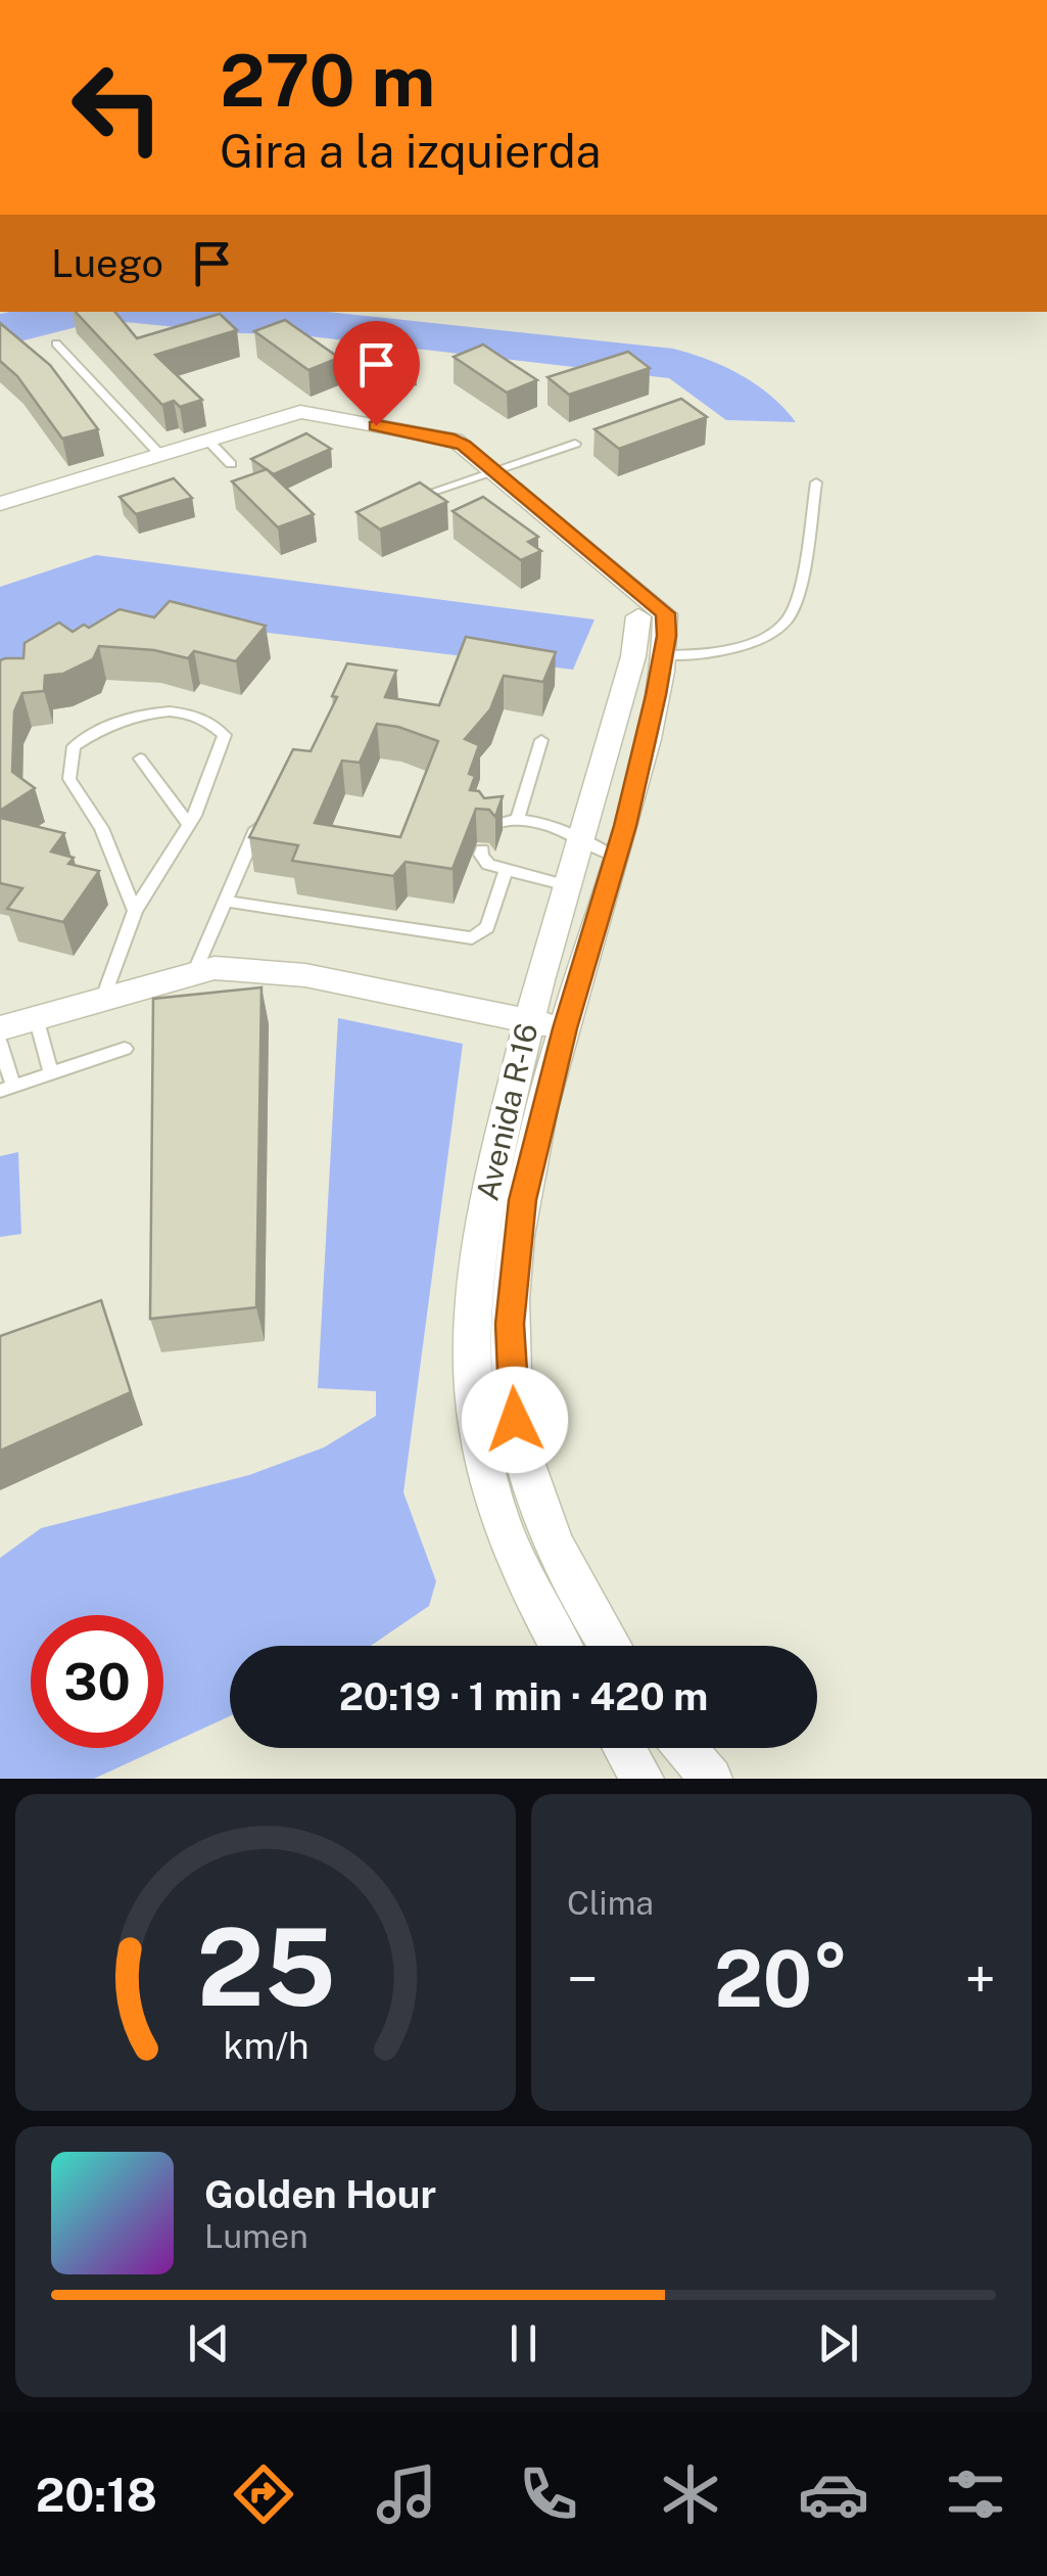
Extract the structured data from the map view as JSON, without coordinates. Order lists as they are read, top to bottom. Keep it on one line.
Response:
{"streets":{"street":["Avenida R-16"]},"page":{"turn":["270 m","Gira a la izquierda"],"then":"Luego","limit":"30","trip":"20:19 · 1 min · 420 m","tile":"Clima","heat":["−","20°","+"],"song":["Golden Hour","Lumen"],"tabs":"20:18","gauge":["25","km/h"]}}
